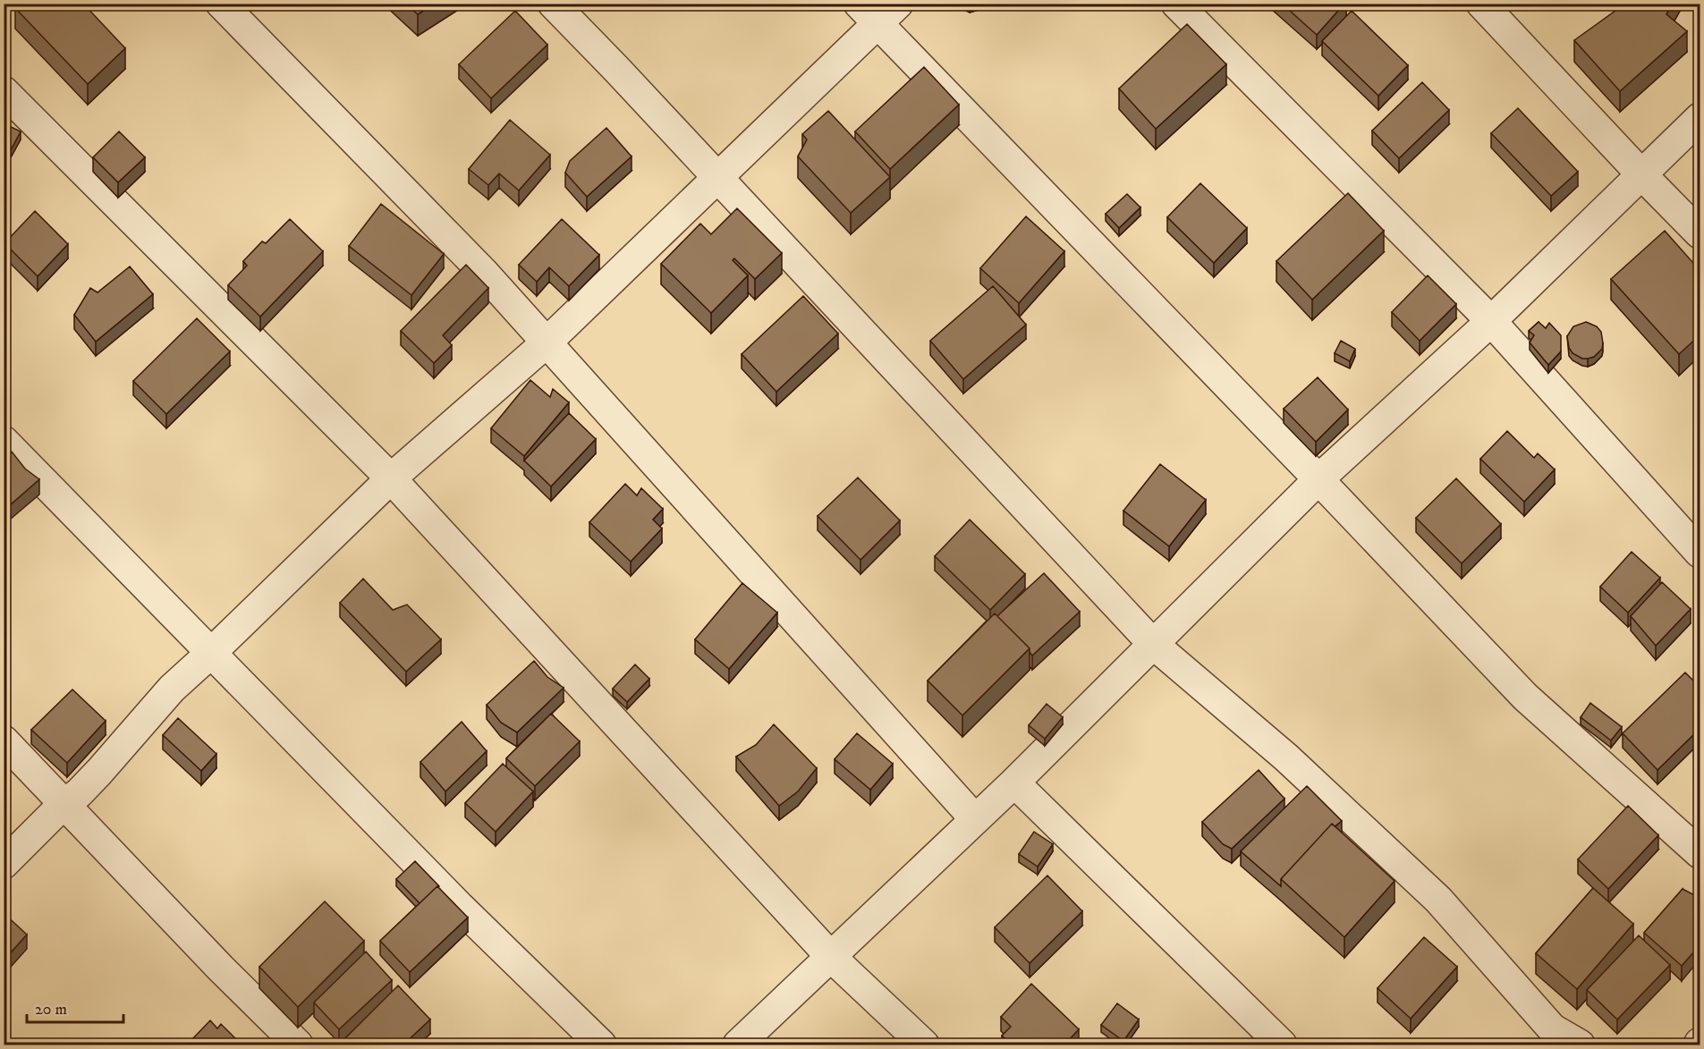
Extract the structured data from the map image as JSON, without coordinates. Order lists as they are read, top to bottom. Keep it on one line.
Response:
{"scale_bar":"20 m"}
